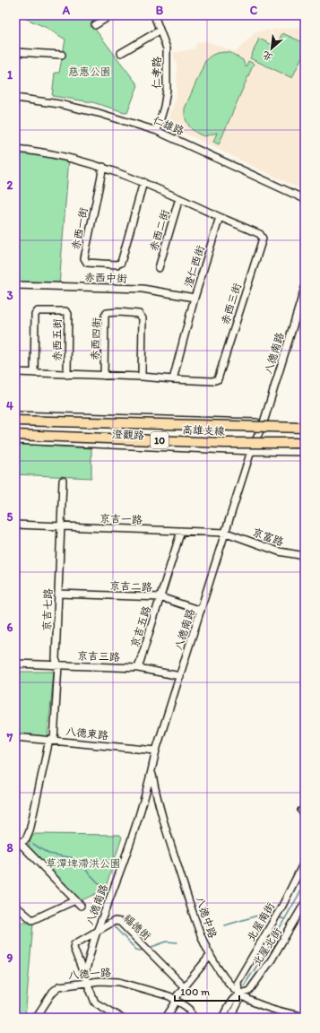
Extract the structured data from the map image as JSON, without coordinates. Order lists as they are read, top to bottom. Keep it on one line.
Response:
{"streets":{"highway":["高雄支線","10"],"street":["仁孝路","仁雄路","赤西一街","赤西二街","澄仁西街","赤西中街","赤西三街","赤西四街","赤西五街","八德南路","澄觀路","京吉一路","京富路","京吉二路","京吉七路","京吉五路","京吉三路","八德東路","八德中路","北屋南街","福德街","北屋北街","八德一路"]},"crossings":[["仁孝路","仁雄路"],["澄仁西街","赤西中街"],["澄仁西街","赤西三街"],["八德南路","澄觀路"],["八德南路","京吉一路"],["八德南路","京富路"],["八德南路","京吉二路"],["八德南路","京吉三路"],["八德南路","八德東路"],["八德南路","八德中路"],["八德南路","福德街"],["八德南路","八德一路"],["京吉一路","京富路"],["京吉一路","京吉七路"],["京吉一路","京吉五路"],["京吉二路","京吉七路"],["京吉二路","京吉五路"],["京吉七路","京吉三路"],["京吉七路","八德東路"],["京吉五路","京吉三路"],["八德中路","北屋南街"],["八德中路","北屋北街"],["北屋南街","北屋北街"],["福德街","八德一路"]],"parks":["慈惠公園","草潭埤滯洪公園"],"scale_bar":"100 m","north":"bottom left","grid":{"columns":["A","B","C"],"rows":["1","2","3","4","5","6","7","8","9"]}}
